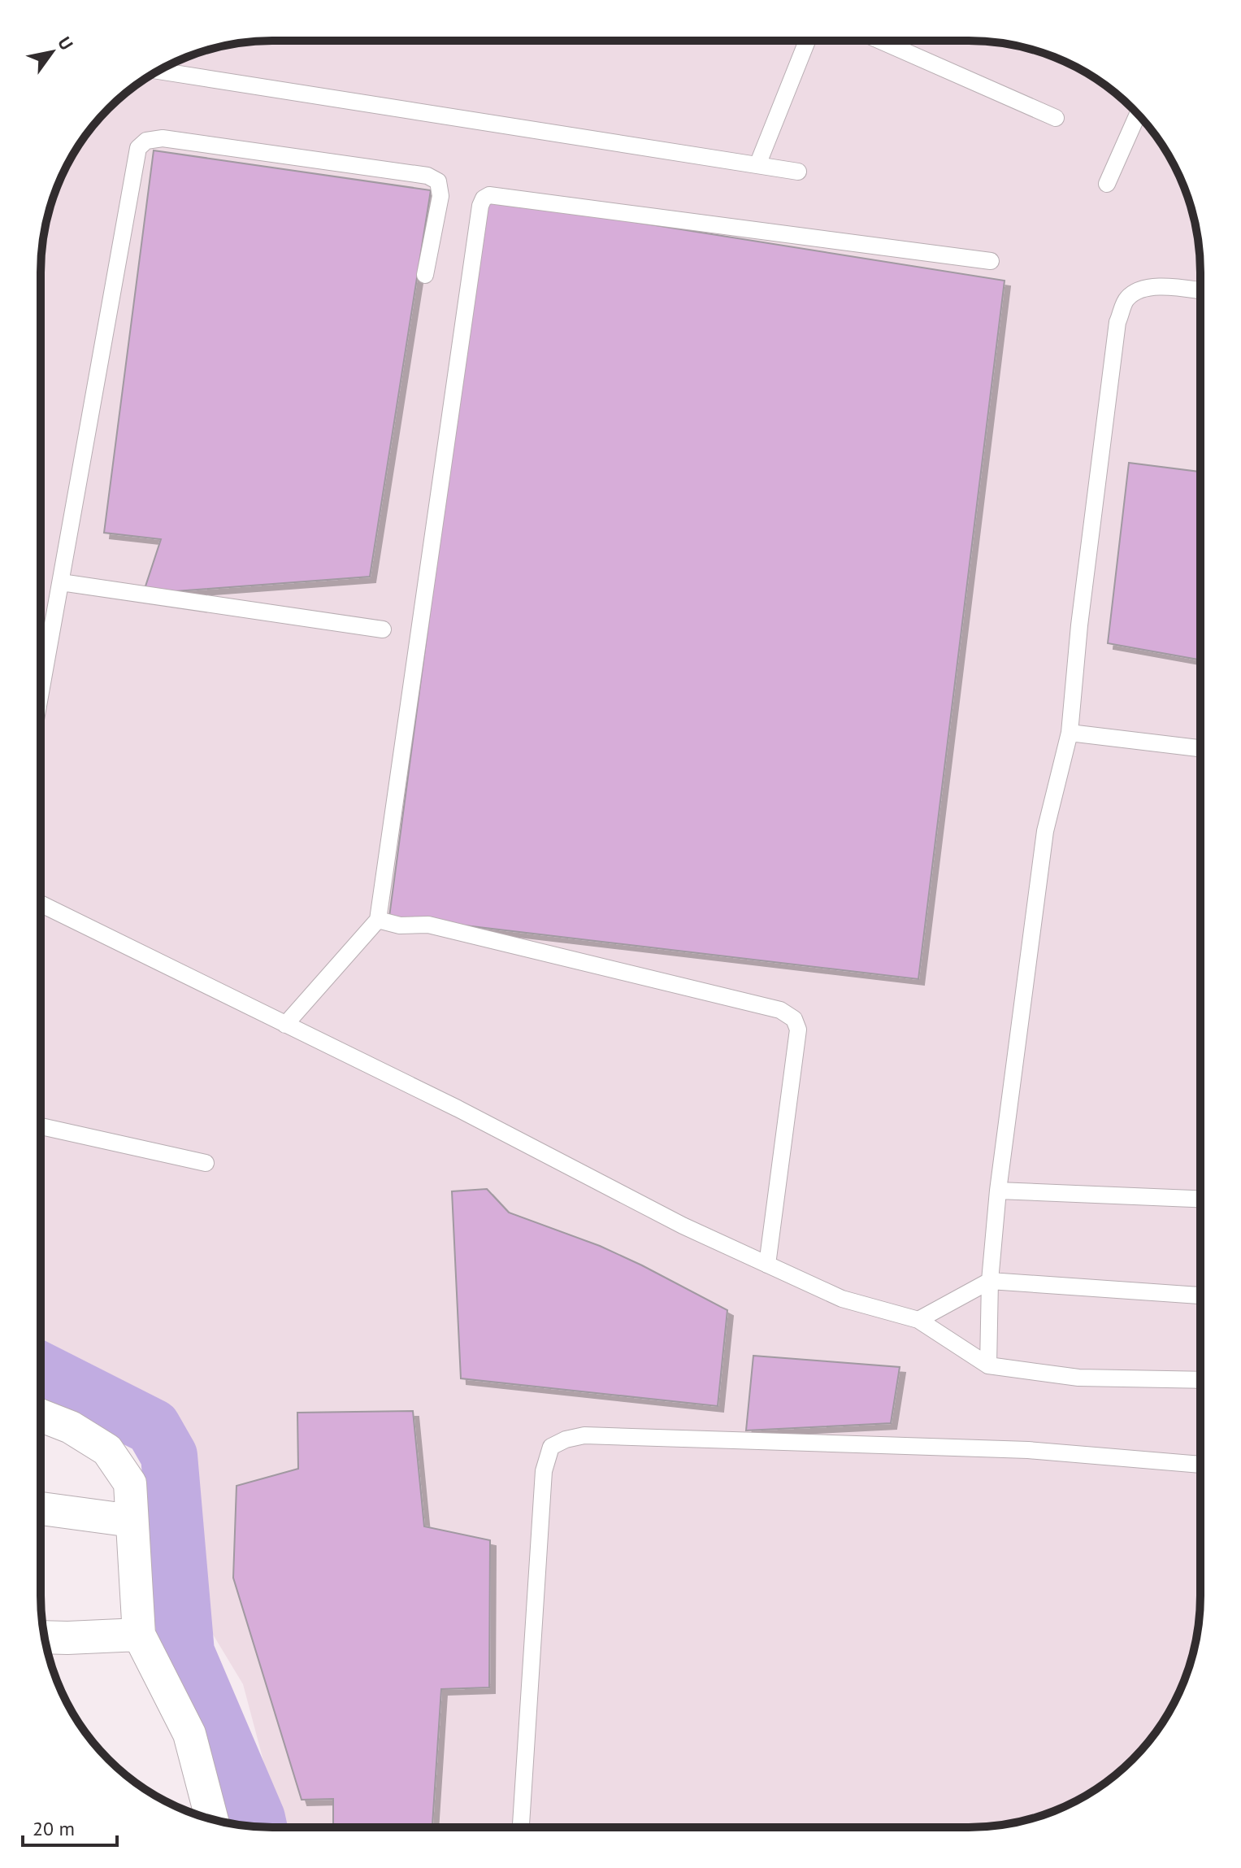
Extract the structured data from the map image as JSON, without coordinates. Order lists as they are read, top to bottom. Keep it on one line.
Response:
{"scale_bar":"20 m","north":"top right"}
